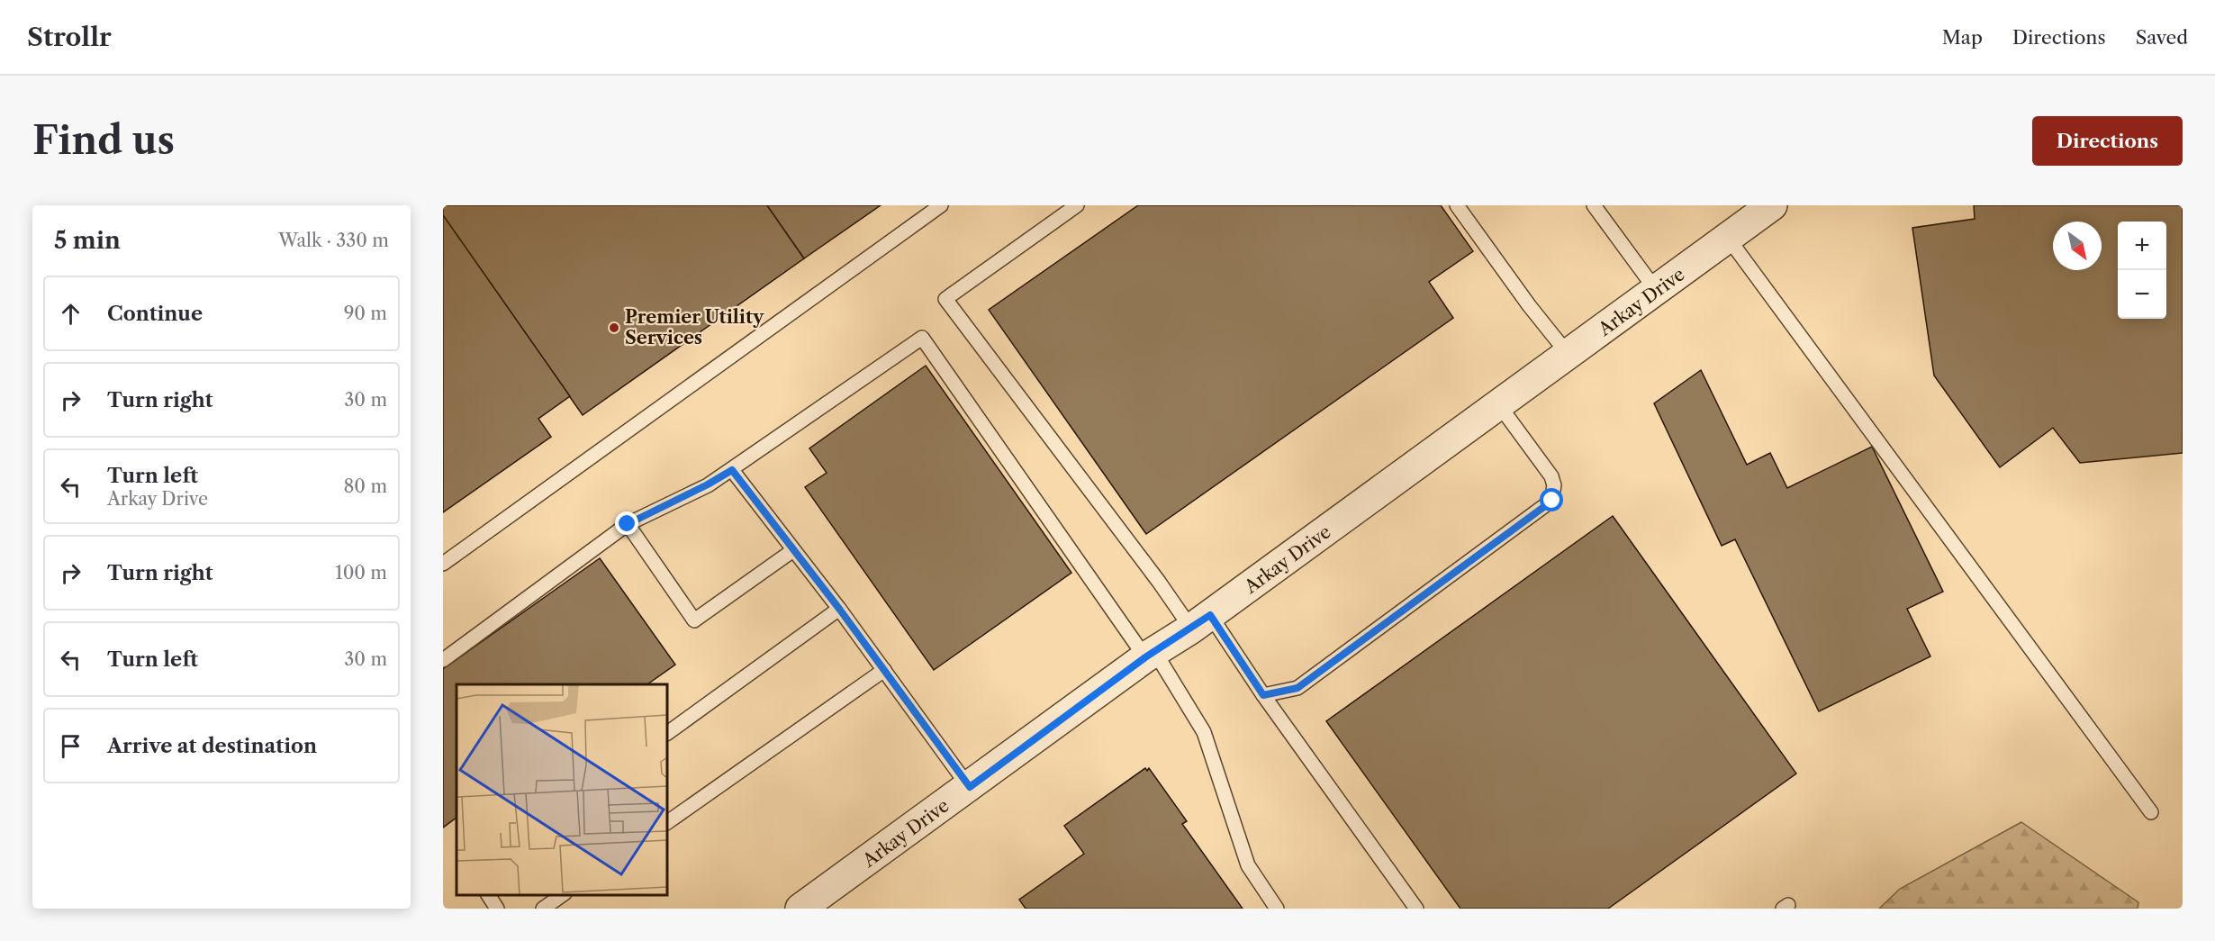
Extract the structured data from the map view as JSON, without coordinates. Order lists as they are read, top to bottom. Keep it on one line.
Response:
{"streets":{"street":["Arkay Drive"]},"places":["Premier Utility Services"],"north":"bottom right","page":{"header":"Strollr","nav":["Map","Directions","Saved"],"buttons":"Directions","title":"Find us","heading":["5 min","Walk · 330 m"],"map_buttons":["+","−"],"list":[["Continue","90 m"],["Turn right","30 m"],["Turn left","Arkay Drive","80 m"],["Turn right","100 m"],["Turn left","30 m"],"Arrive at destination"]}}
